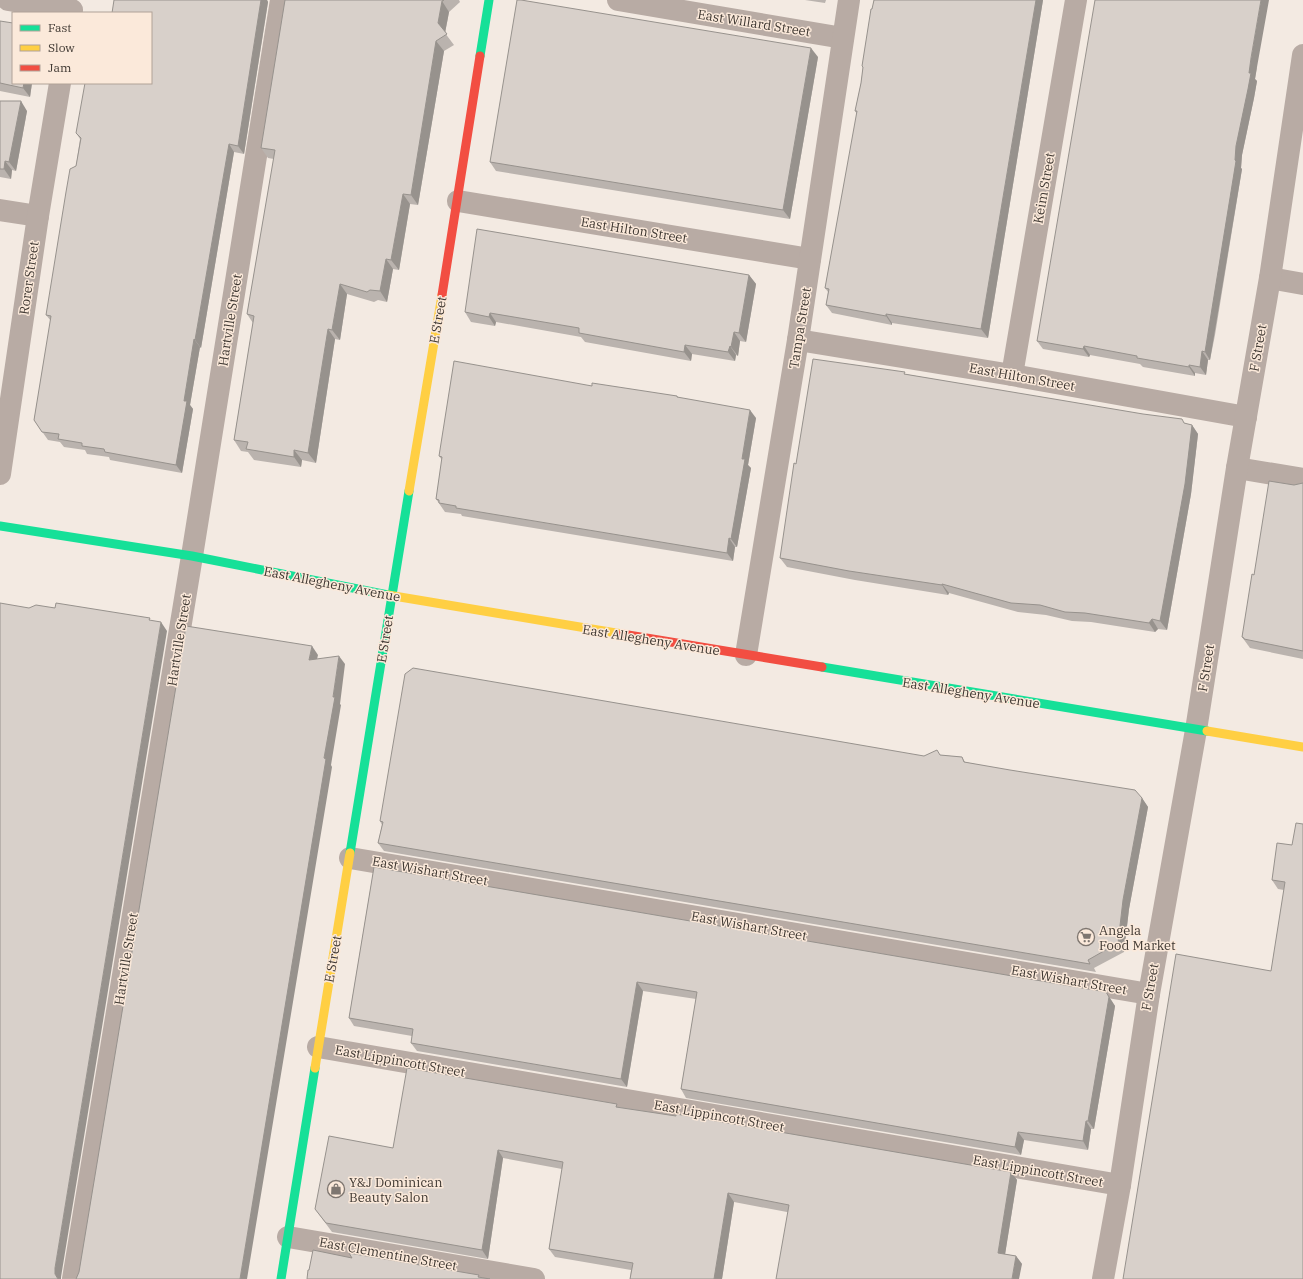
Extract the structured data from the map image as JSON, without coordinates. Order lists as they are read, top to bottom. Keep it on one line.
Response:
{"streets":{"main road":["E Street","East Allegheny Avenue"],"street":["East Willard Street","Keim Street","East Hilton Street","Rorer Street","Hartville Street","Tampa Street","F Street","East Wishart Street","East Lippincott Street","East Clementine Street"]},"crossings":[["East Willard Street","Tampa Street"],["Keim Street","East Hilton Street"],["East Hilton Street","E Street"],["East Hilton Street","Tampa Street"],["East Hilton Street","F Street"],["Hartville Street","East Allegheny Avenue"],["E Street","East Allegheny Avenue"],["E Street","East Wishart Street"],["E Street","East Lippincott Street"],["E Street","East Clementine Street"],["Tampa Street","East Allegheny Avenue"],["F Street","East Allegheny Avenue"],["F Street","East Wishart Street"],["F Street","East Lippincott Street"]],"places":{"supermarket":["Angela Food Market"],"shop":["Y&J Dominican Beauty Salon"]},"legend":["Fast","Slow","Jam"]}
